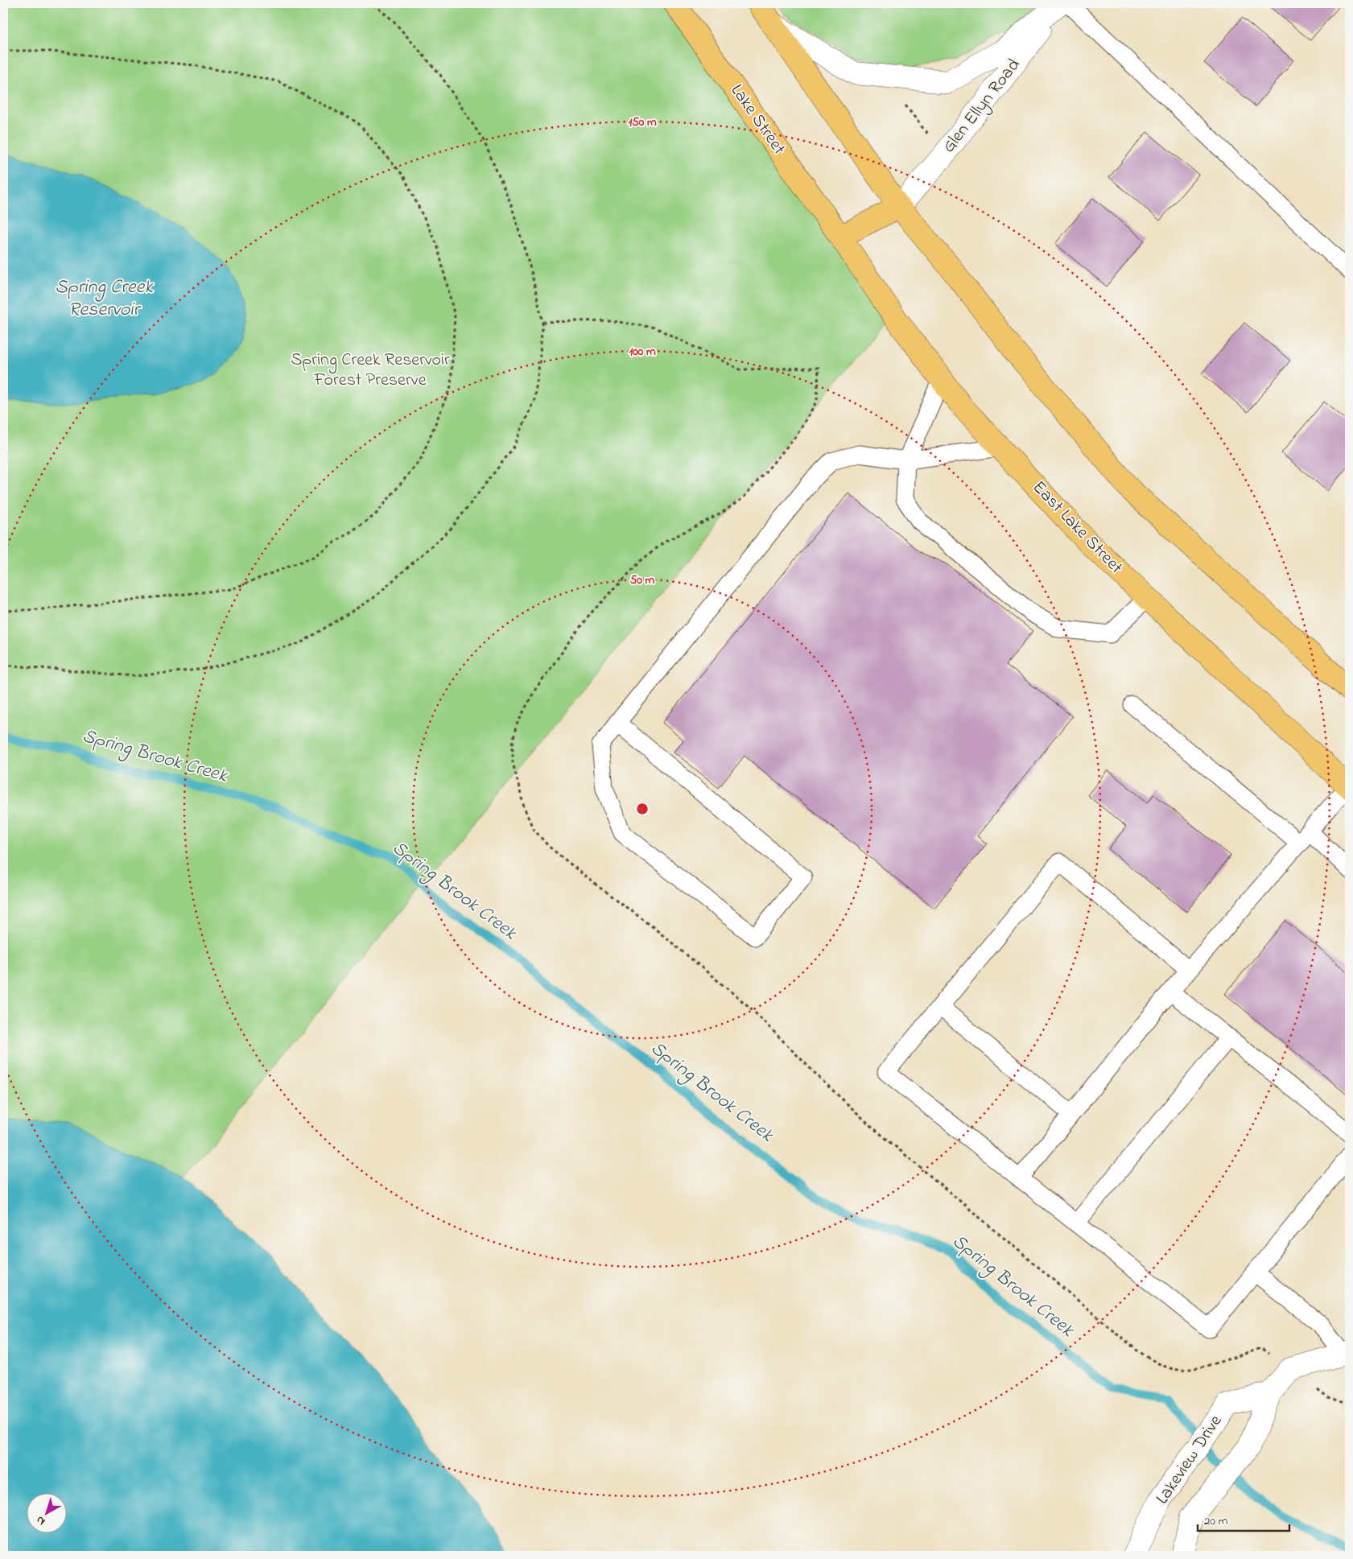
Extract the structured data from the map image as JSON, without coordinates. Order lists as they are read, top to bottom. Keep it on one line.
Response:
{"streets":{"main road":["Lake Street","East Lake Street"],"street":["Glen Ellyn Road","Lakeview Drive"]},"crossings":[["Lake Street","East Lake Street"]],"water":["Spring Creek Reservoir","Spring Brook Creek"],"parks":["Spring Creek Reservoir Forest Preserve"],"scale_bar":"20 m","north":"bottom left","rings":["150 m","100 m","50 m"]}
